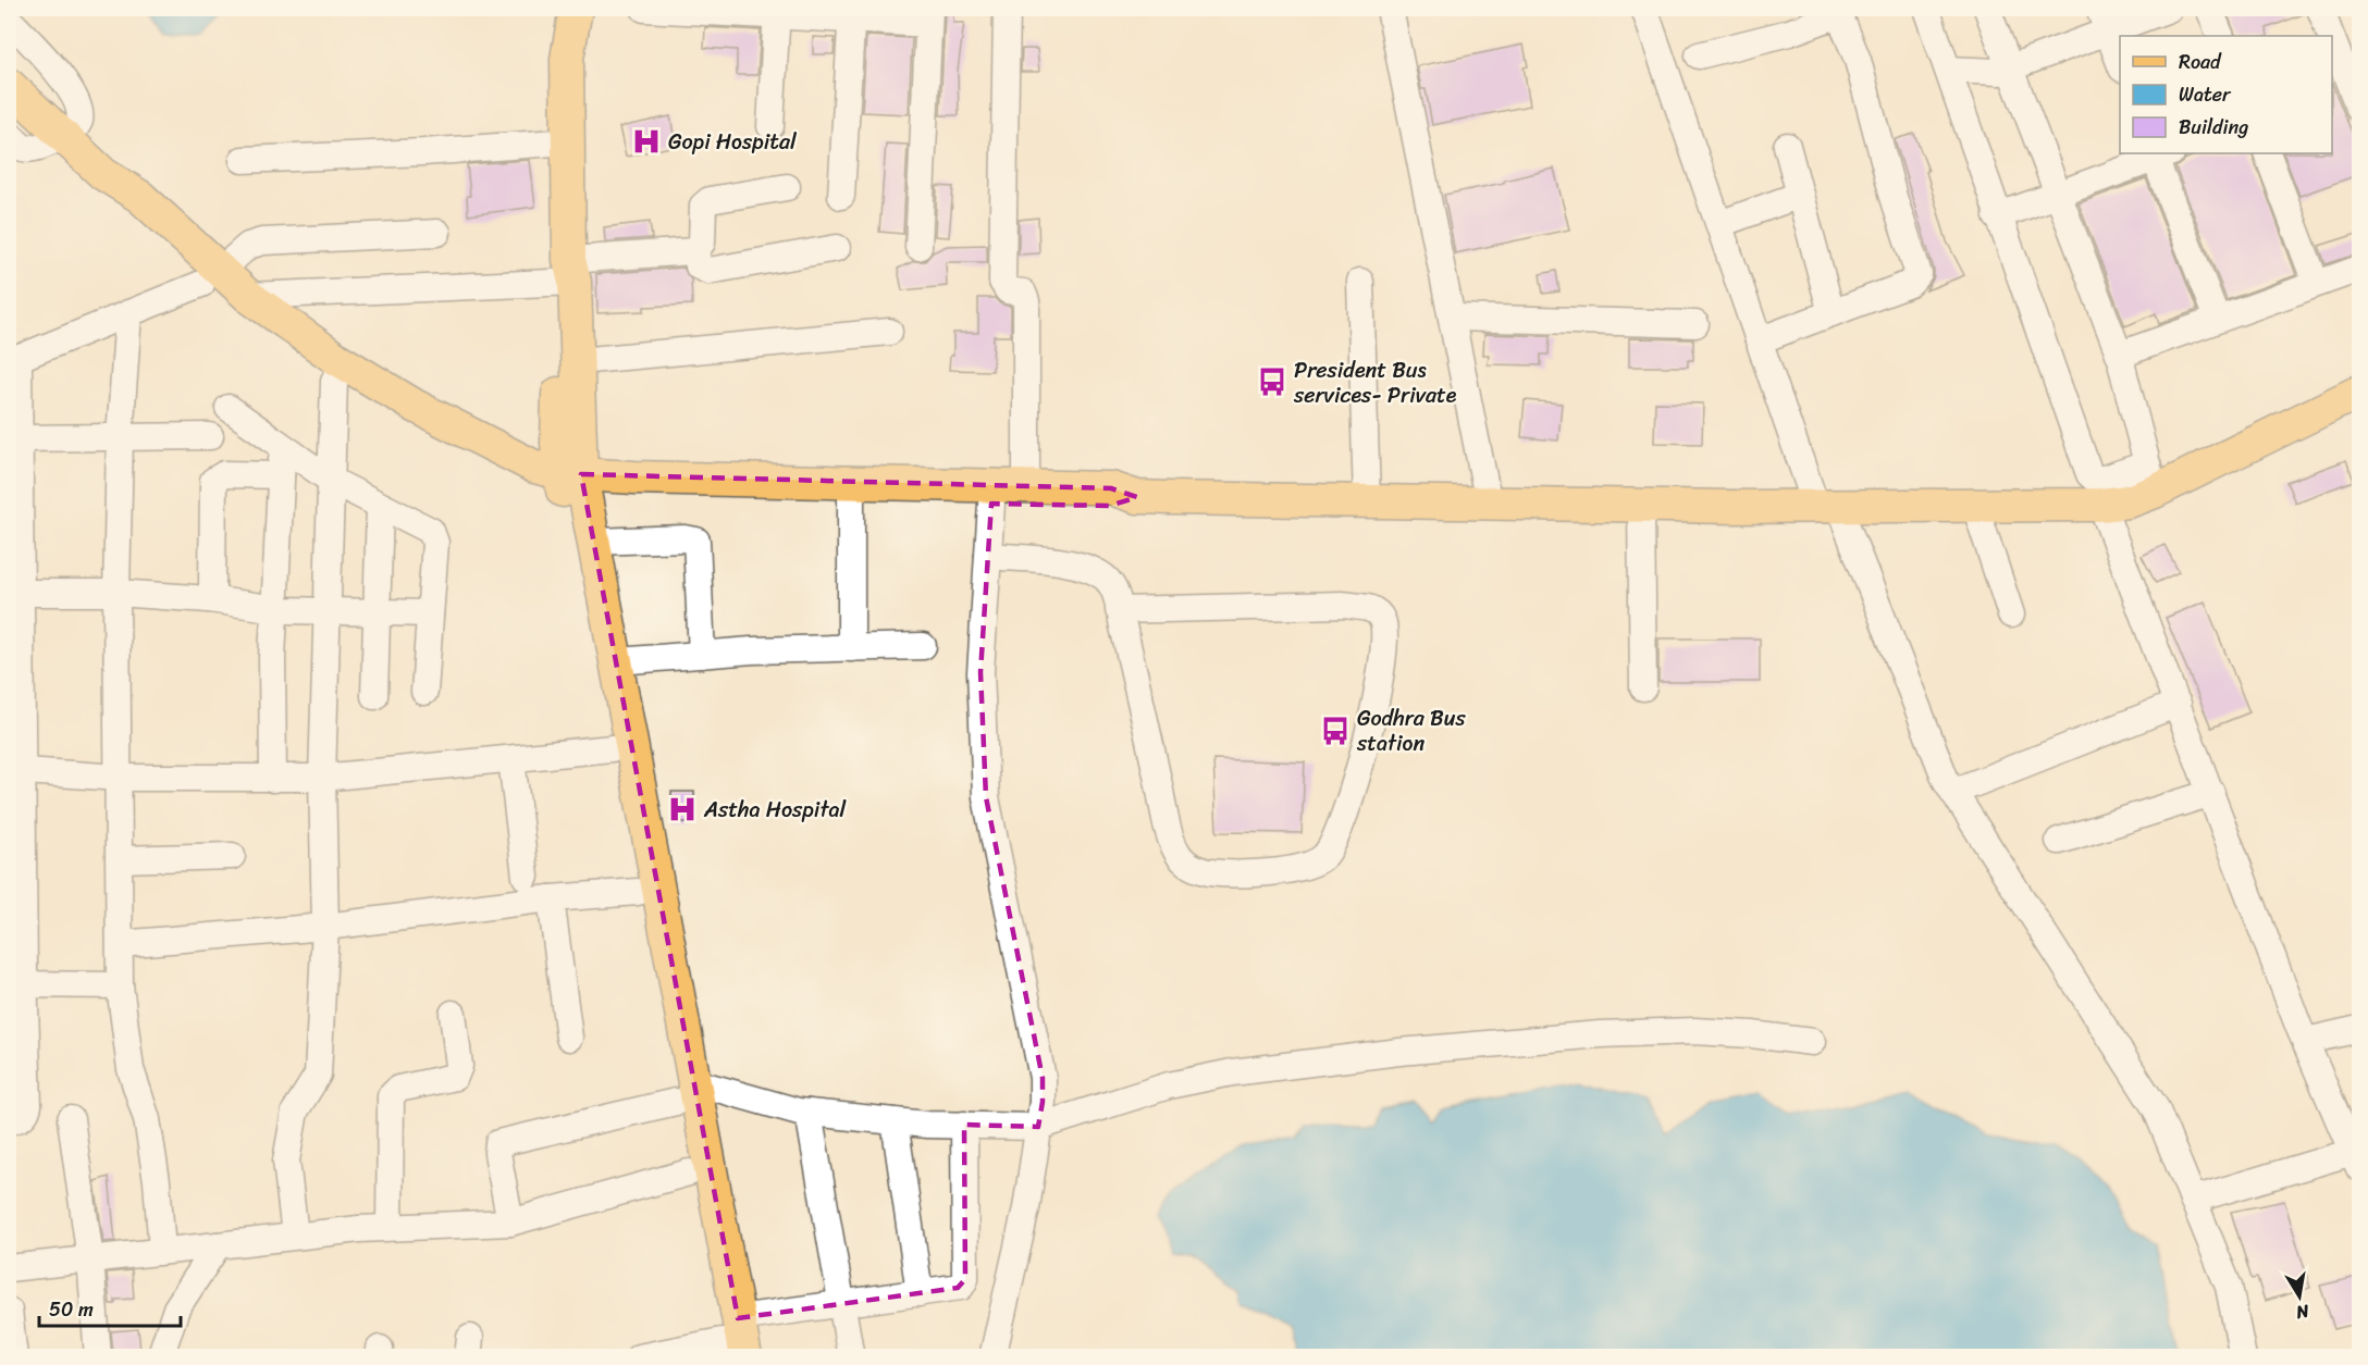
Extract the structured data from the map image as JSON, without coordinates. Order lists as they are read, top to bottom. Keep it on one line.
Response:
{"places":{"hospital":["Gopi Hospital","Astha Hospital"],"bus stop":["President Bus services- Private","Godhra Bus station"]},"legend":["Road","Water","Building"],"scale_bar":"50 m","north":"bottom"}
